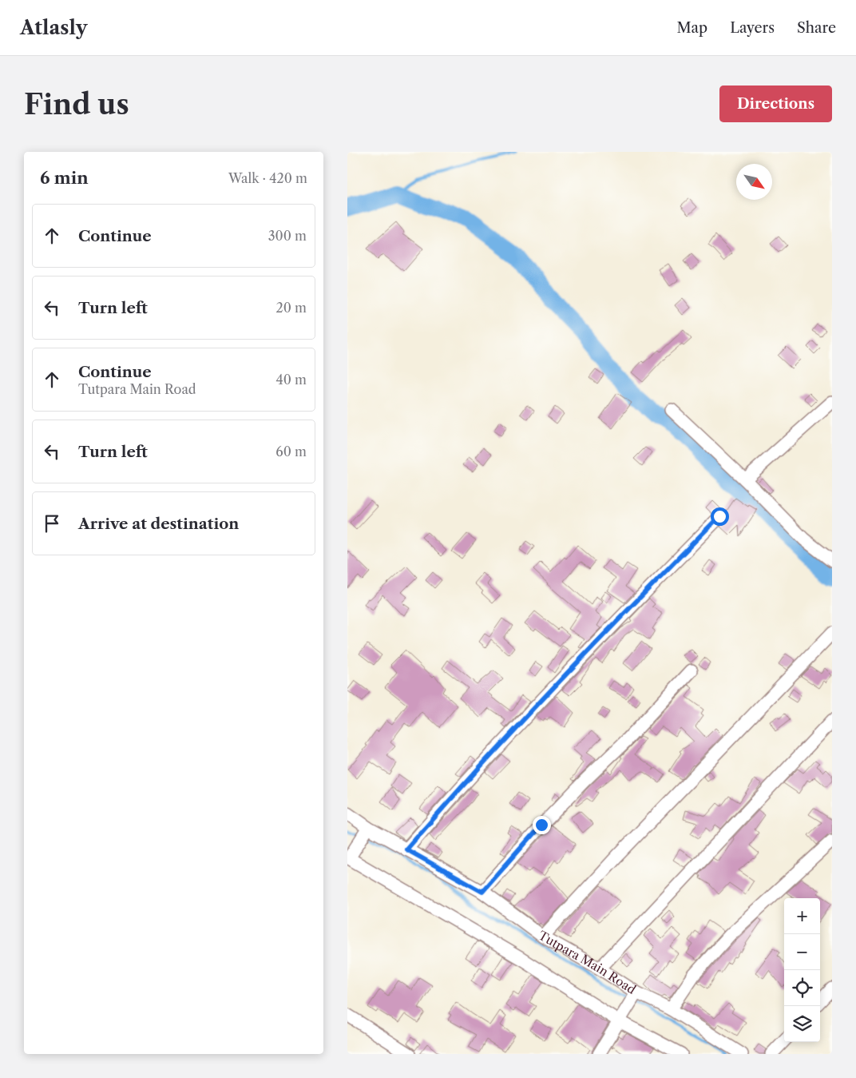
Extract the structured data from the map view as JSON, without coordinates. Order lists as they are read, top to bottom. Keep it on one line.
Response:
{"streets":{"street":["Tutpara Main Road"]},"north":"bottom right","page":{"header":"Atlasly","nav":["Map","Layers","Share"],"buttons":"Directions","title":"Find us","heading":["6 min","Walk · 420 m"],"list":[["Continue","300 m"],["Turn left","20 m"],["Continue","Tutpara Main Road","40 m"],["Turn left","60 m"],"Arrive at destination"],"map_buttons":["+","−"]}}
